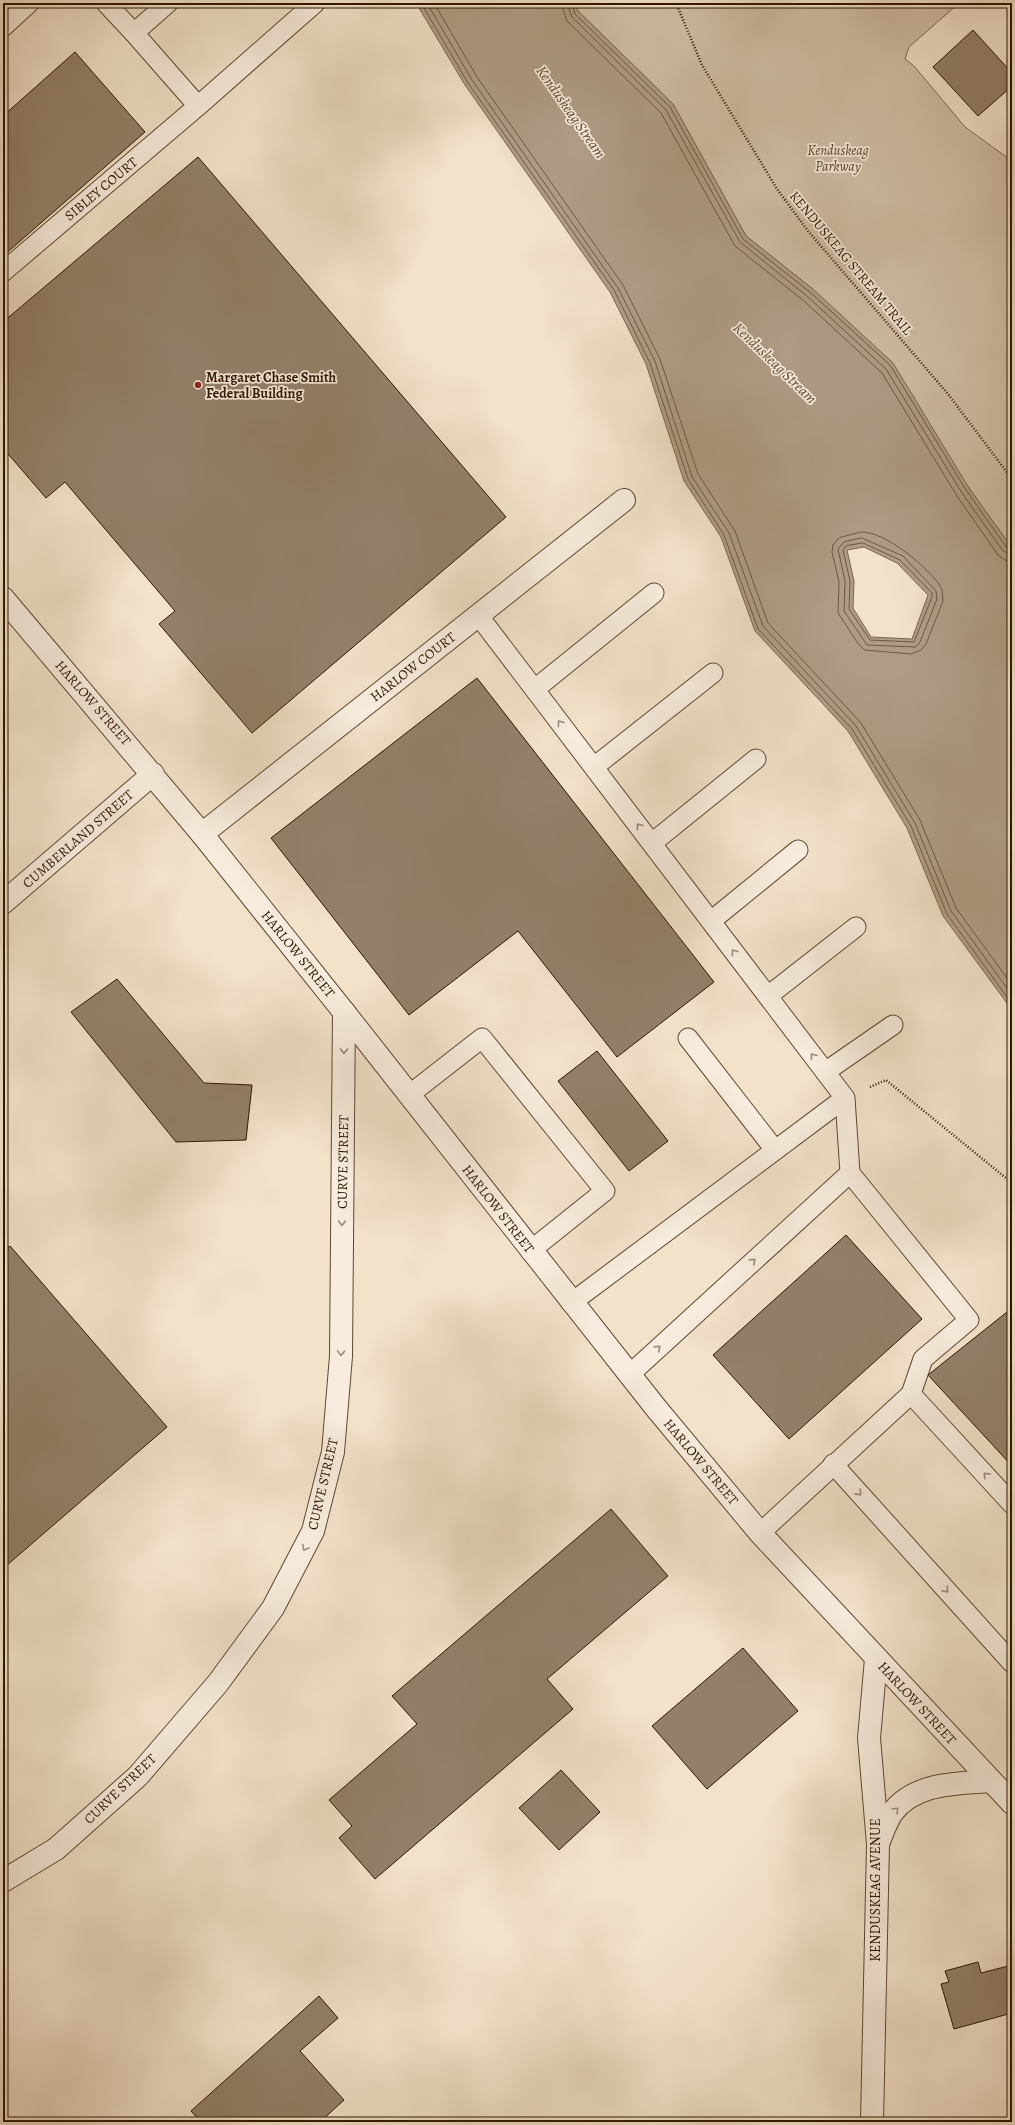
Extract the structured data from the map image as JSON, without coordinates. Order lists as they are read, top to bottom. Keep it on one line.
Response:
{"streets":{"street":["HARLOW COURT","HARLOW STREET","CUMBERLAND STREET","CURVE STREET","KENDUSKEAG AVENUE"],"lane":["SIBLEY COURT"],"path":["KENDUSKEAG STREAM TRAIL"]},"crossings":[["HARLOW COURT","HARLOW STREET"],["HARLOW STREET","CUMBERLAND STREET"],["HARLOW STREET","CURVE STREET"],["HARLOW STREET","KENDUSKEAG AVENUE"]],"one_way":["CURVE STREET"],"water":["Kenduskeag Stream"],"parks":["Kenduskeag Parkway"],"places":["Margaret Chase Smith Federal Building"]}
